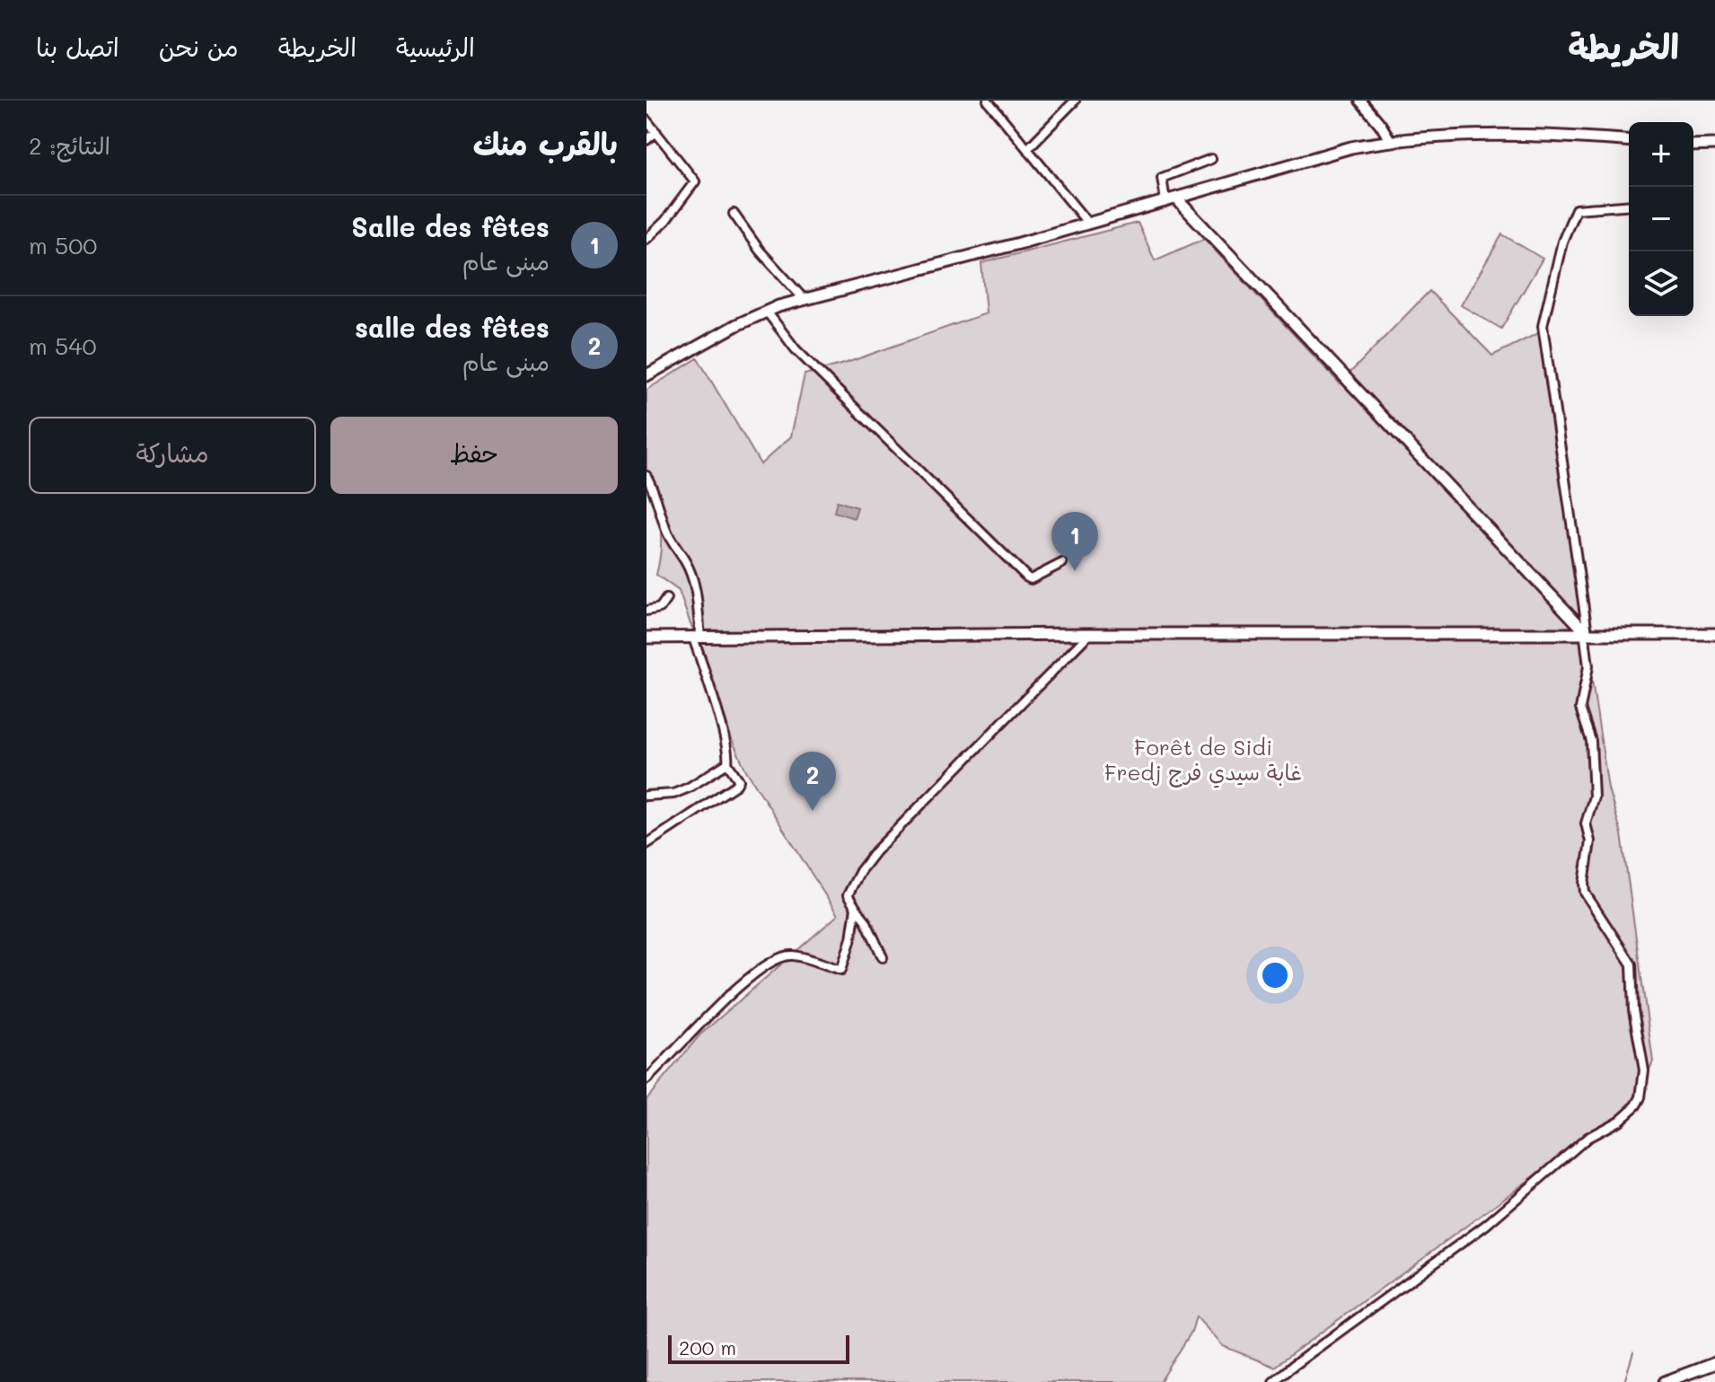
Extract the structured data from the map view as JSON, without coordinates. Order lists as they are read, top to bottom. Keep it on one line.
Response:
{"parks":["Forêt de Sidi Fredj غابة سيدي فرج"],"scale_bar":"200 m","page":{"header":"الخريطة","nav":["الرئيسية","الخريطة","من نحن","اتصل بنا"],"heading":["بالقرب منك","النتائج: 2"],"map_buttons":["+","−"],"list":[{"mark":"1","name":"Salle des fêtes","note":"مبنى عام","value":"500 m"},{"mark":"2","name":"salle des fêtes","note":"مبنى عام","value":"540 m"}],"buttons":["حفظ","مشاركة"],"pins":["1","2"],"scale":"200 m"}}
